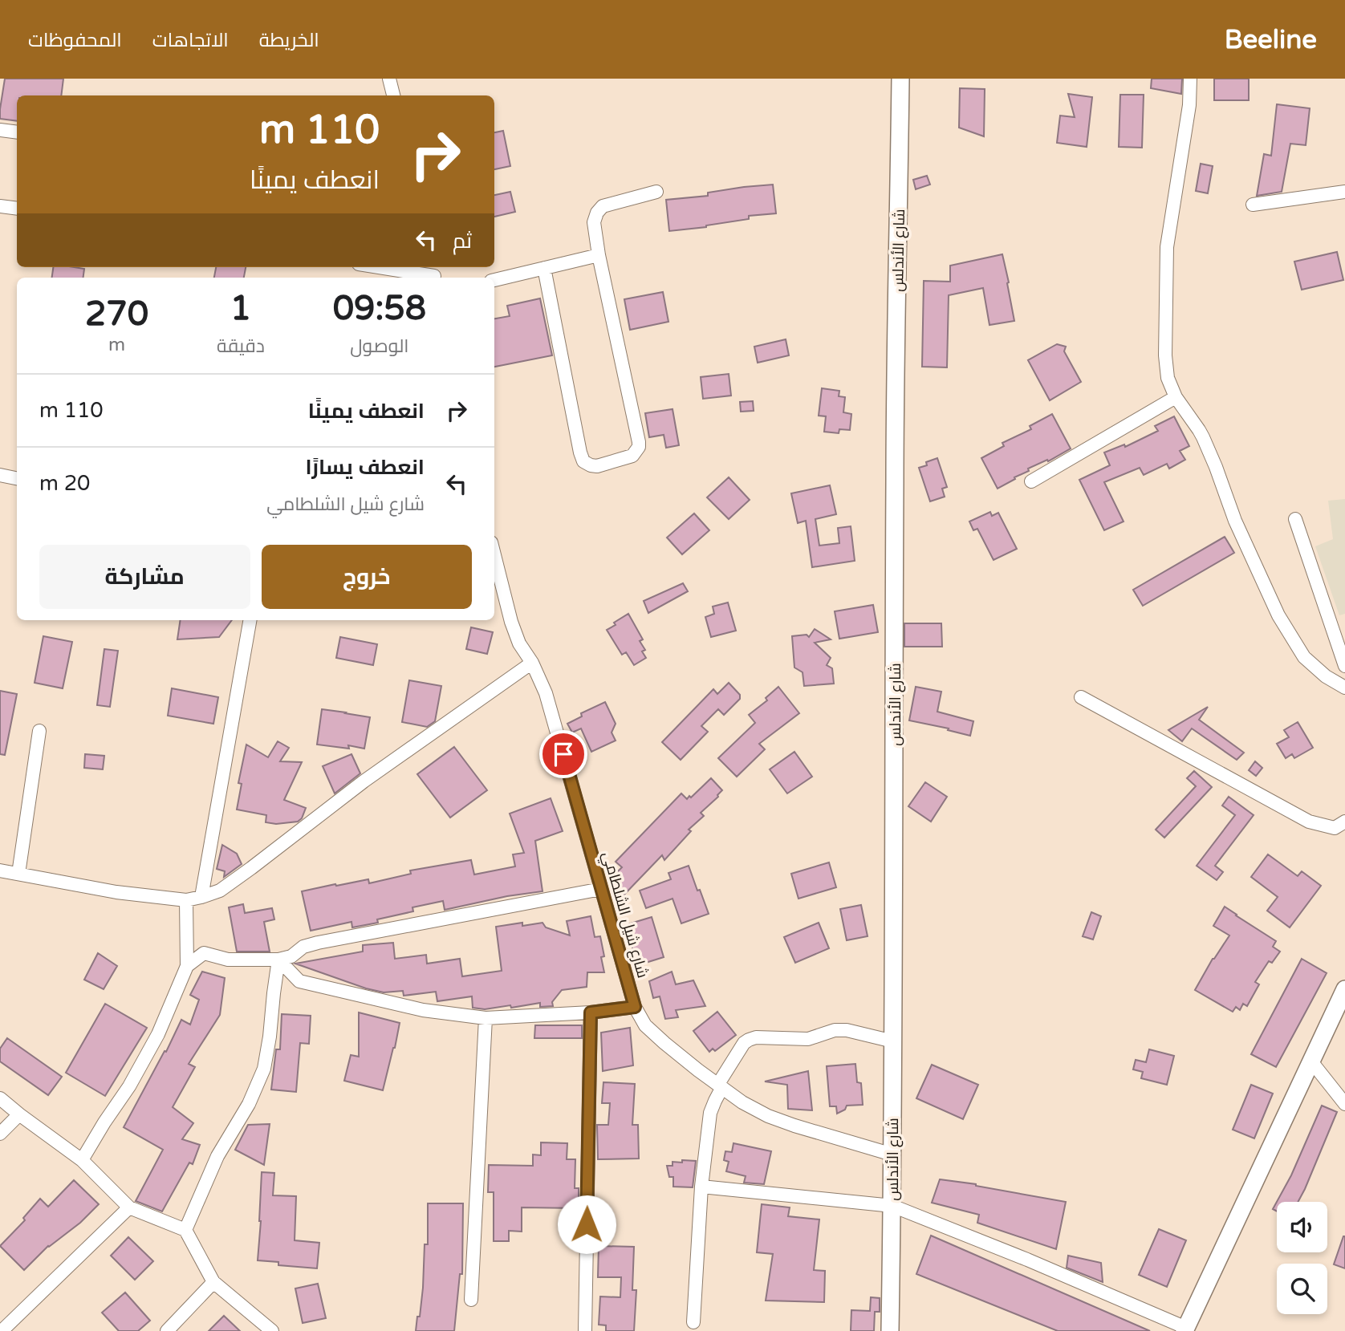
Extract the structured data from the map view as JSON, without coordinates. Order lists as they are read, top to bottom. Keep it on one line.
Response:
{"streets":{"main road":["شارع الأندلس"],"street":["شارع شيل الشلطامي"]},"crossings":[["شارع الأندلس","شارع شيل الشلطامي"]],"page":{"header":"Beeline","nav":["الخريطة","الاتجاهات","المحفوظات"],"turn":["110 m","انعطف يمينًا"],"then":"ثم","eta":["09:58","الوصول","1","دقيقة","270","m"],"list":[{"name":"انعطف يمينًا","value":"110 m"},{"name":"انعطف يسارًا","note":"شارع شيل الشلطامي","value":"20 m"}],"buttons":["خروج","مشاركة"]}}
